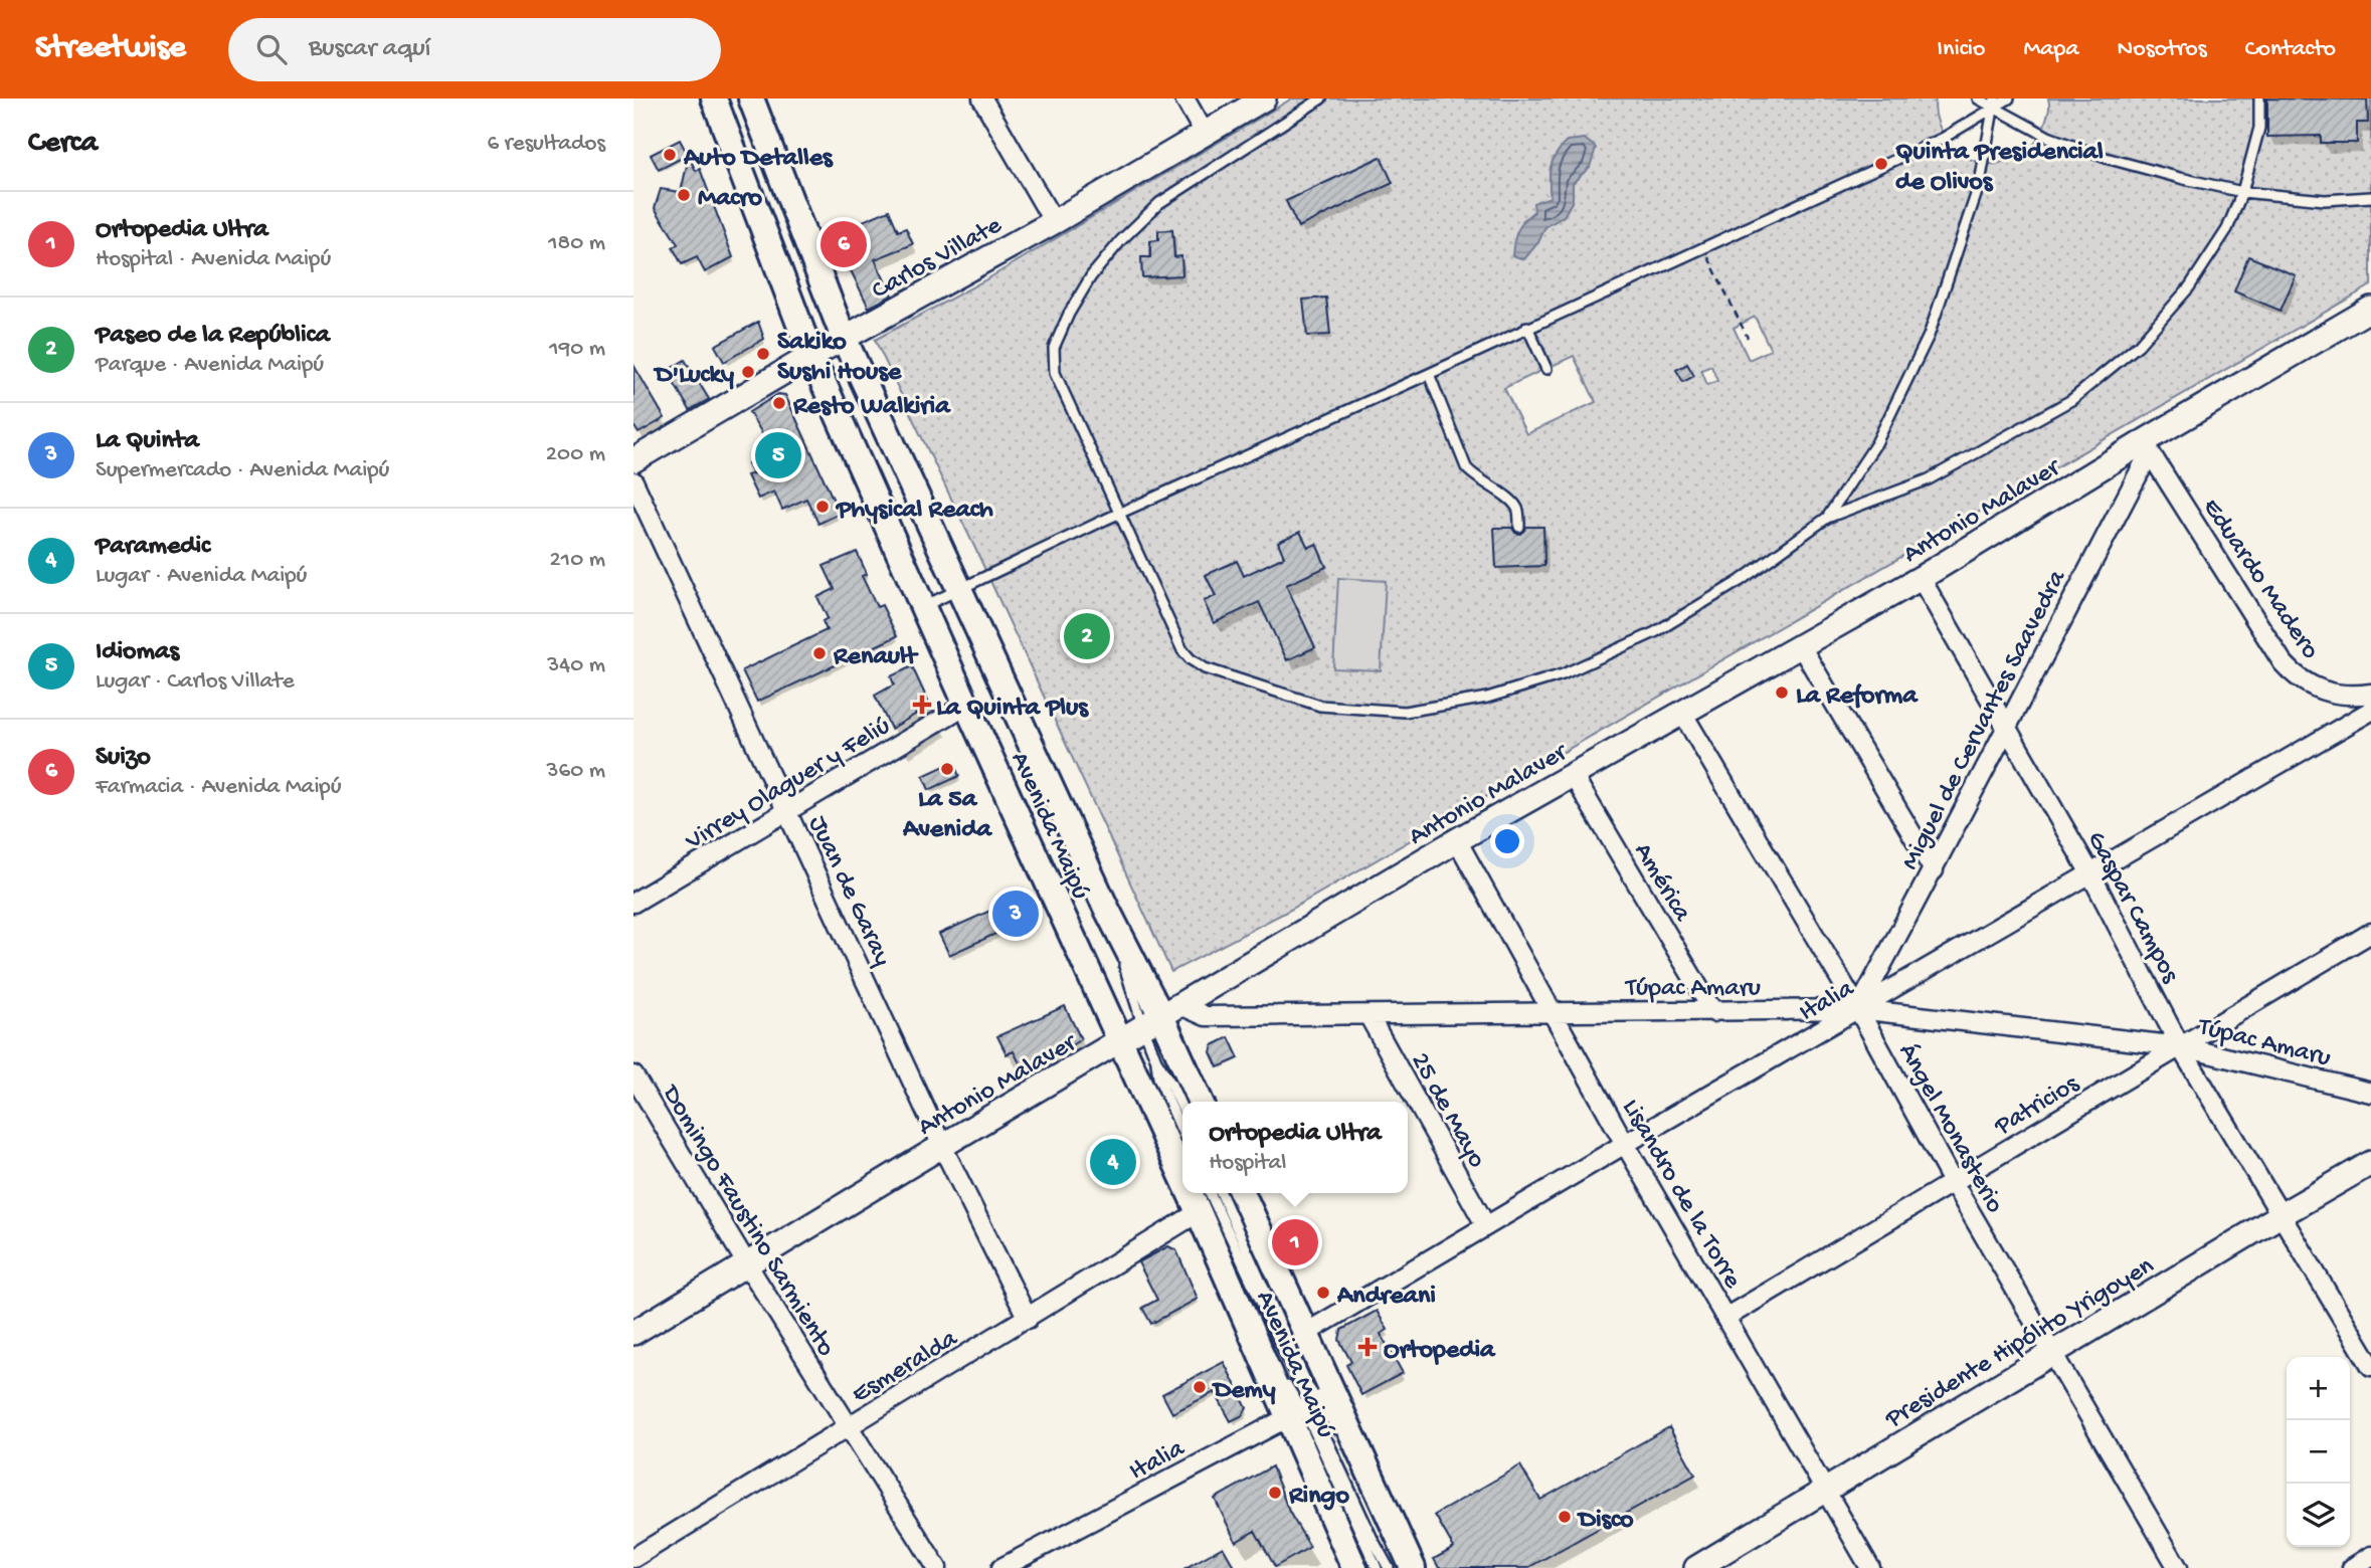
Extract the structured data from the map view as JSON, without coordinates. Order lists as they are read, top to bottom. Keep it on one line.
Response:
{"streets":{"main road":["Avenida Maipú"],"street":["Carlos Villate","Antonio Malaver","Eduardo Madero","Miguel de Cervantes Saavedra","Virrey Olaguer y Feliú","América","Juan de Garay","Gaspar Campos","Túpac Amaru","Italia","Patricios","25 de Mayo","Ángel Monasterio","Lisandro de la Torre","Domingo Faustino Sarmiento","Presidente Hipólito Yrigoyen","Esmeralda"]},"crossings":[["Carlos Villate","Avenida Maipú"],["Antonio Malaver","Eduardo Madero"],["Antonio Malaver","Miguel de Cervantes Saavedra"],["Antonio Malaver","Avenida Maipú"],["Antonio Malaver","América"],["Antonio Malaver","Juan de Garay"],["Antonio Malaver","Gaspar Campos"],["Antonio Malaver","Túpac Amaru"],["Antonio Malaver","Ángel Monasterio"],["Antonio Malaver","Lisandro de la Torre"],["Antonio Malaver","Domingo Faustino Sarmiento"],["Eduardo Madero","Miguel de Cervantes Saavedra"],["Miguel de Cervantes Saavedra","Gaspar Campos"],["Miguel de Cervantes Saavedra","Túpac Amaru"],["Miguel de Cervantes Saavedra","Italia"],["Miguel de Cervantes Saavedra","Ángel Monasterio"],["Virrey Olaguer y Feliú","Avenida Maipú"],["Virrey Olaguer y Feliú","Juan de Garay"],["Avenida Maipú","Túpac Amaru"],["Avenida Maipú","Italia"],["Avenida Maipú","Esmeralda"],["América","Túpac Amaru"],["Juan de Garay","Esmeralda"],["Gaspar Campos","Túpac Amaru"],["Gaspar Campos","Italia"],["Gaspar Campos","Patricios"],["Gaspar Campos","Presidente Hipólito Yrigoyen"],["Túpac Amaru","Italia"],["Túpac Amaru","Patricios"],["Túpac Amaru","25 de Mayo"],["Túpac Amaru","Ángel Monasterio"],["Túpac Amaru","Lisandro de la Torre"],["Italia","25 de Mayo"],["Italia","Ángel Monasterio"],["Italia","Lisandro de la Torre"],["Patricios","Ángel Monasterio"],["Patricios","Lisandro de la Torre"],["Ángel Monasterio","Presidente Hipólito Yrigoyen"],["Lisandro de la Torre","Presidente Hipólito Yrigoyen"],["Domingo Faustino Sarmiento","Esmeralda"]],"places":{"other":["Auto Detalles","Quinta Presidencial de Olivos","Macro","Sakiko Sushi House","D'Lucky","Resto Walkiria","Physical Reach","Renault","La Reforma","La 5a Avenida","Andreani","Demy","Ringo","Disco"],"health":["La Quinta Plus","Ortopedia"]},"page":{"header":"Streetwise","search":"Buscar aquí","nav":["Inicio","Mapa","Nosotros","Contacto"],"heading":["Cerca","6 resultados"],"list":[{"mark":"1","name":"Ortopedia Ultra","note":"Hospital · Avenida Maipú","value":"180 m"},{"mark":"2","name":"Paseo de la República","note":"Parque · Avenida Maipú","value":"190 m"},{"mark":"3","name":"La Quinta","note":"Supermercado · Avenida Maipú","value":"200 m"},{"mark":"4","name":"Paramedic","note":"Lugar · Avenida Maipú","value":"210 m"},{"mark":"5","name":"Idiomas","note":"Lugar · Carlos Villate","value":"340 m"},{"mark":"6","name":"Suizo","note":"Farmacia · Avenida Maipú","value":"360 m"}],"pins":["6","5","2","3","4","1"],"popup":["Ortopedia Ultra","Hospital"],"map_buttons":["+","−"]}}
